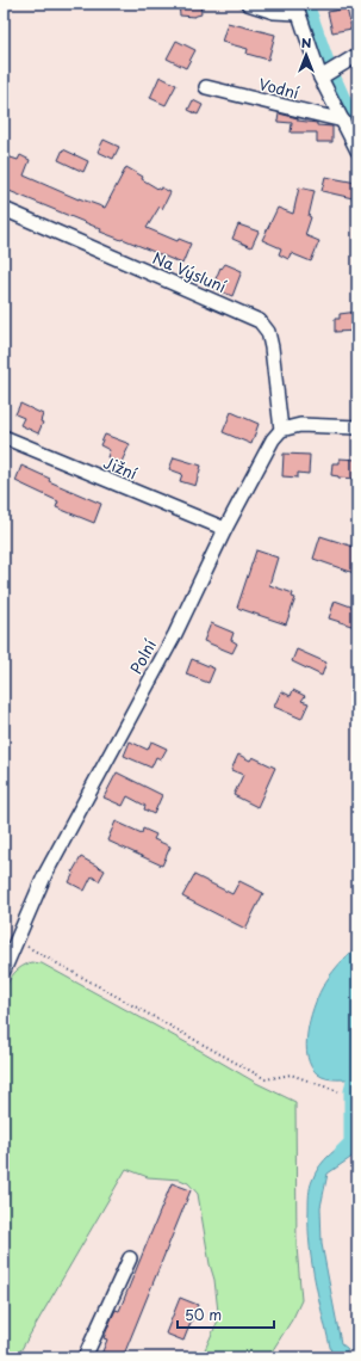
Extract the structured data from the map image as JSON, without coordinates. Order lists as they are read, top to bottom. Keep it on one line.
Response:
{"streets":{"street":["Vodní","Na Výsluní","Jižní","Polní"]},"crossings":[["Na Výsluní","Polní"],["Jižní","Polní"]],"scale_bar":"50 m","north":"top"}
